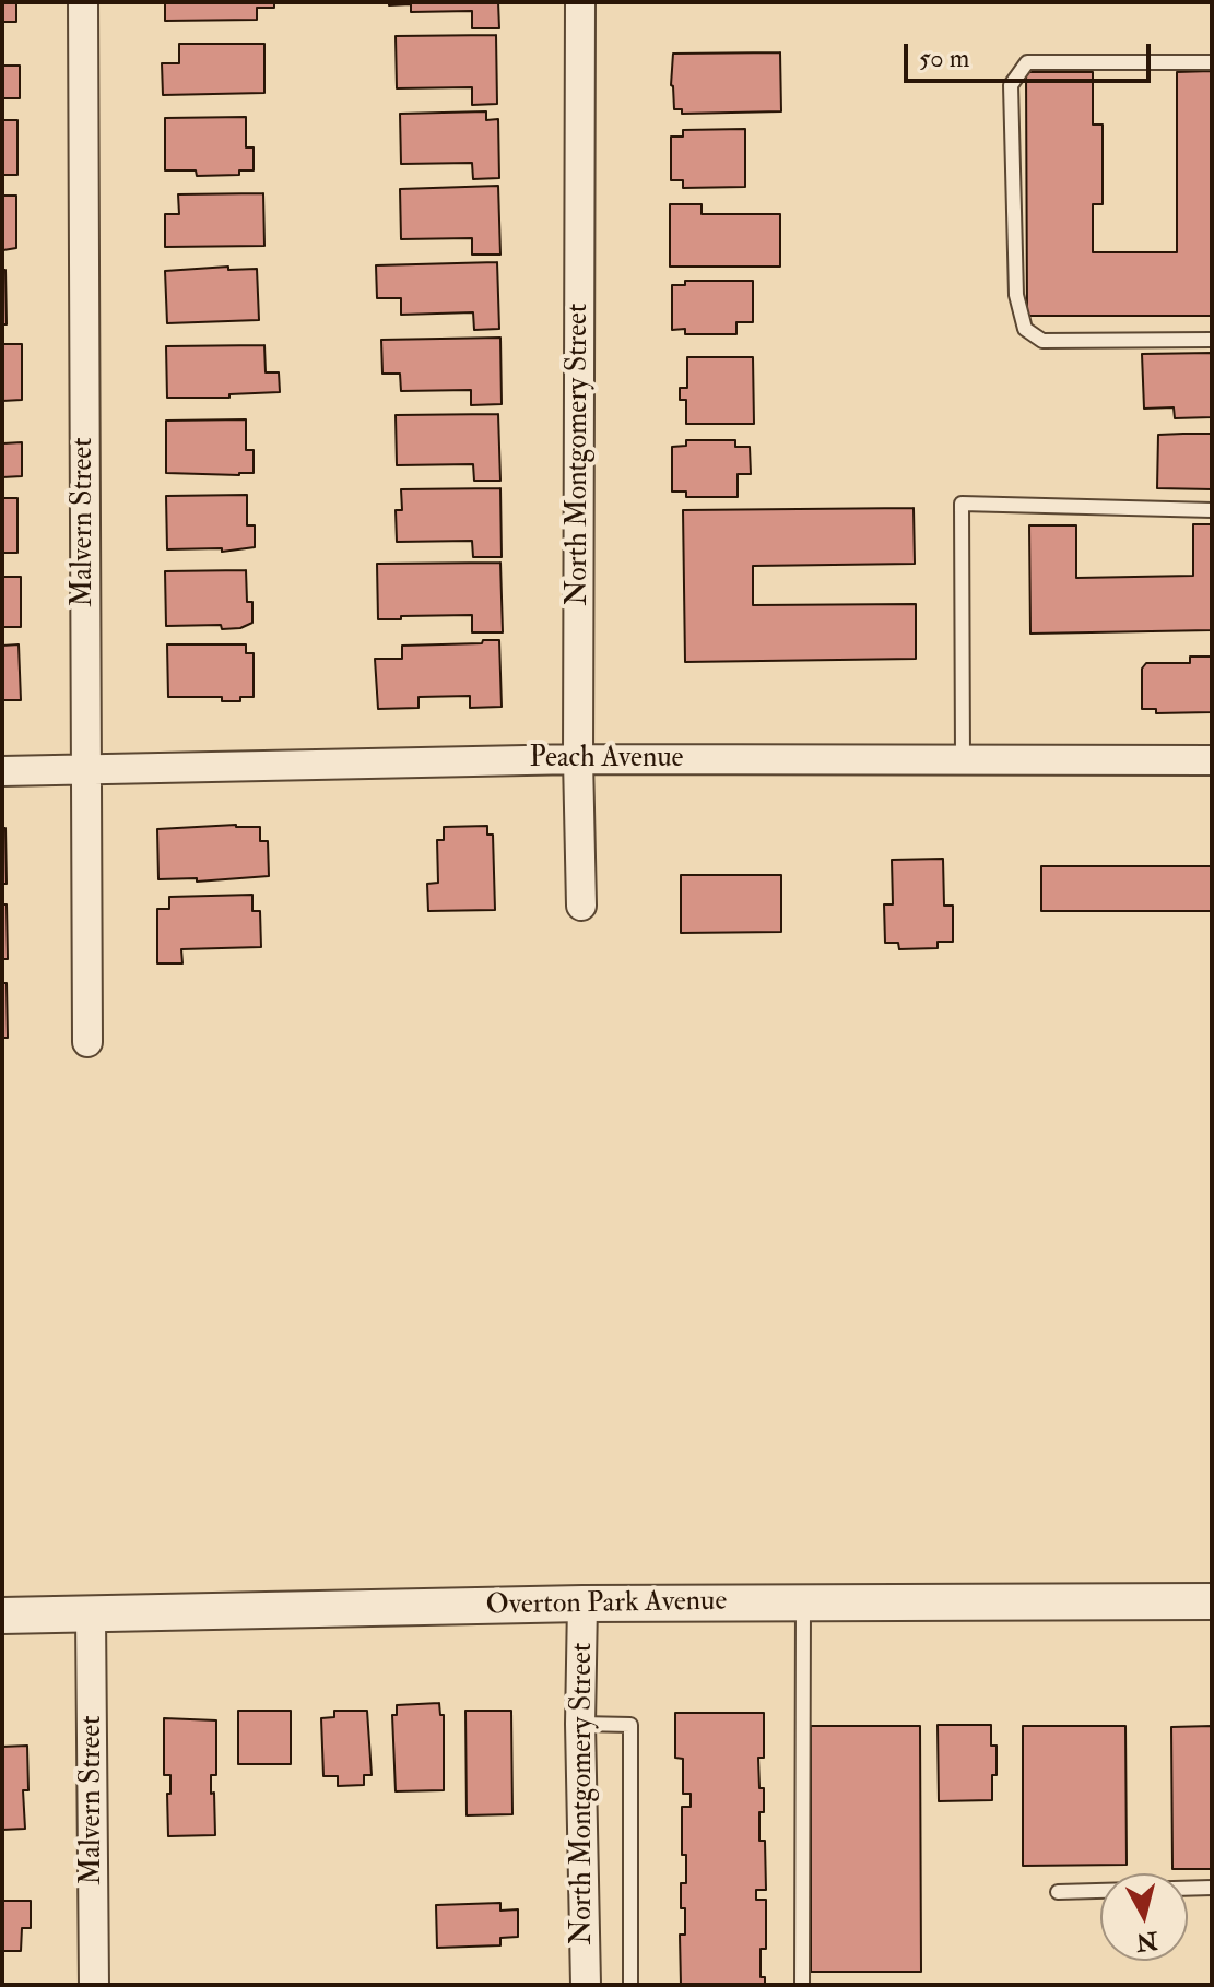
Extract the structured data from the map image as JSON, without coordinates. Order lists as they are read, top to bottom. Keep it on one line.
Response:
{"streets":{"street":["North Montgomery Street","Malvern Street","Peach Avenue","Overton Park Avenue"]},"crossings":[["North Montgomery Street","Peach Avenue"],["North Montgomery Street","Overton Park Avenue"],["Malvern Street","Peach Avenue"],["Malvern Street","Overton Park Avenue"]],"scale_bar":"50 m","north":"bottom"}
